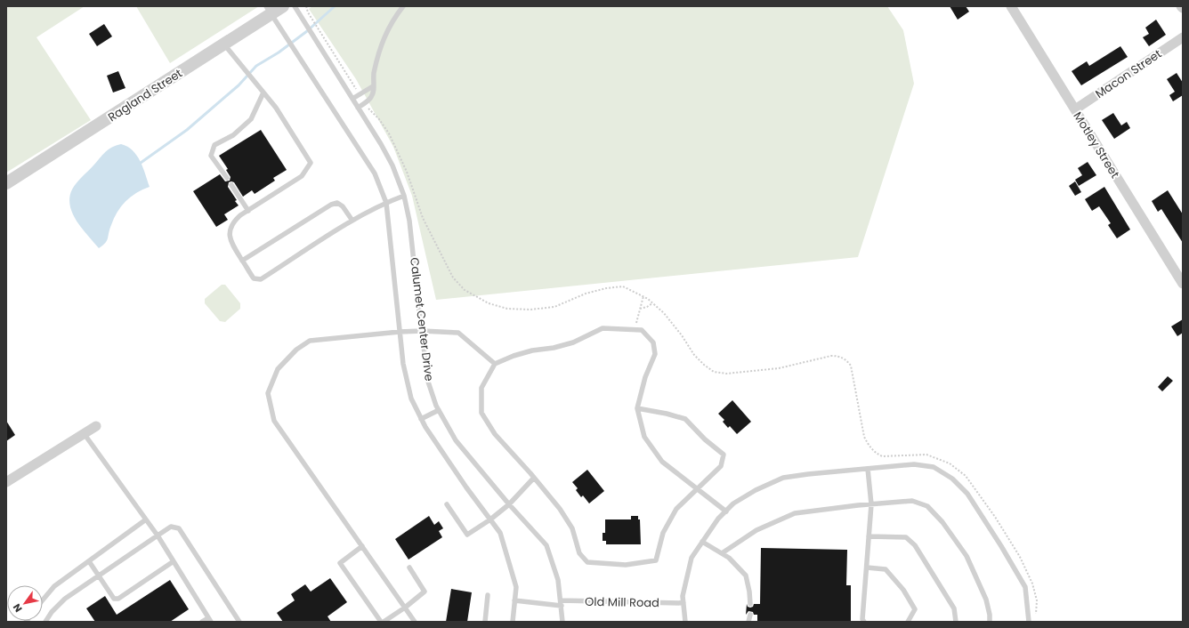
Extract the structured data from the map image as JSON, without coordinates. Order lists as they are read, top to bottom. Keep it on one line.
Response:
{"streets":{"street":["Macon Street","Ragland Street","Motley Street"],"lane":["Calumet Center Drive","Old Mill Road"]},"crossings":[["Macon Street","Motley Street"],["Ragland Street","Calumet Center Drive"],["Calumet Center Drive","Old Mill Road"]],"north":"bottom left"}
